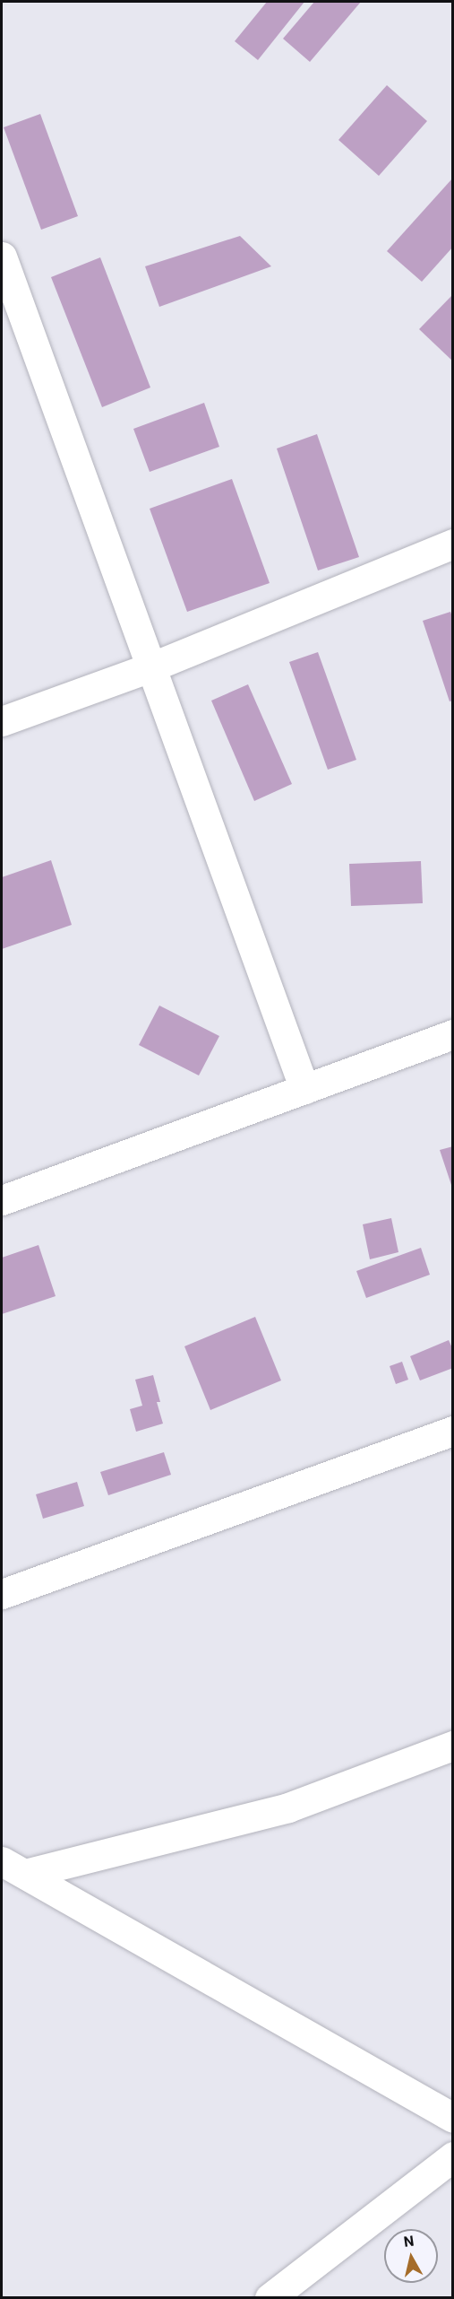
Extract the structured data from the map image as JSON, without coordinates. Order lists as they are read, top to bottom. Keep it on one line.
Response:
{"north":"top"}
